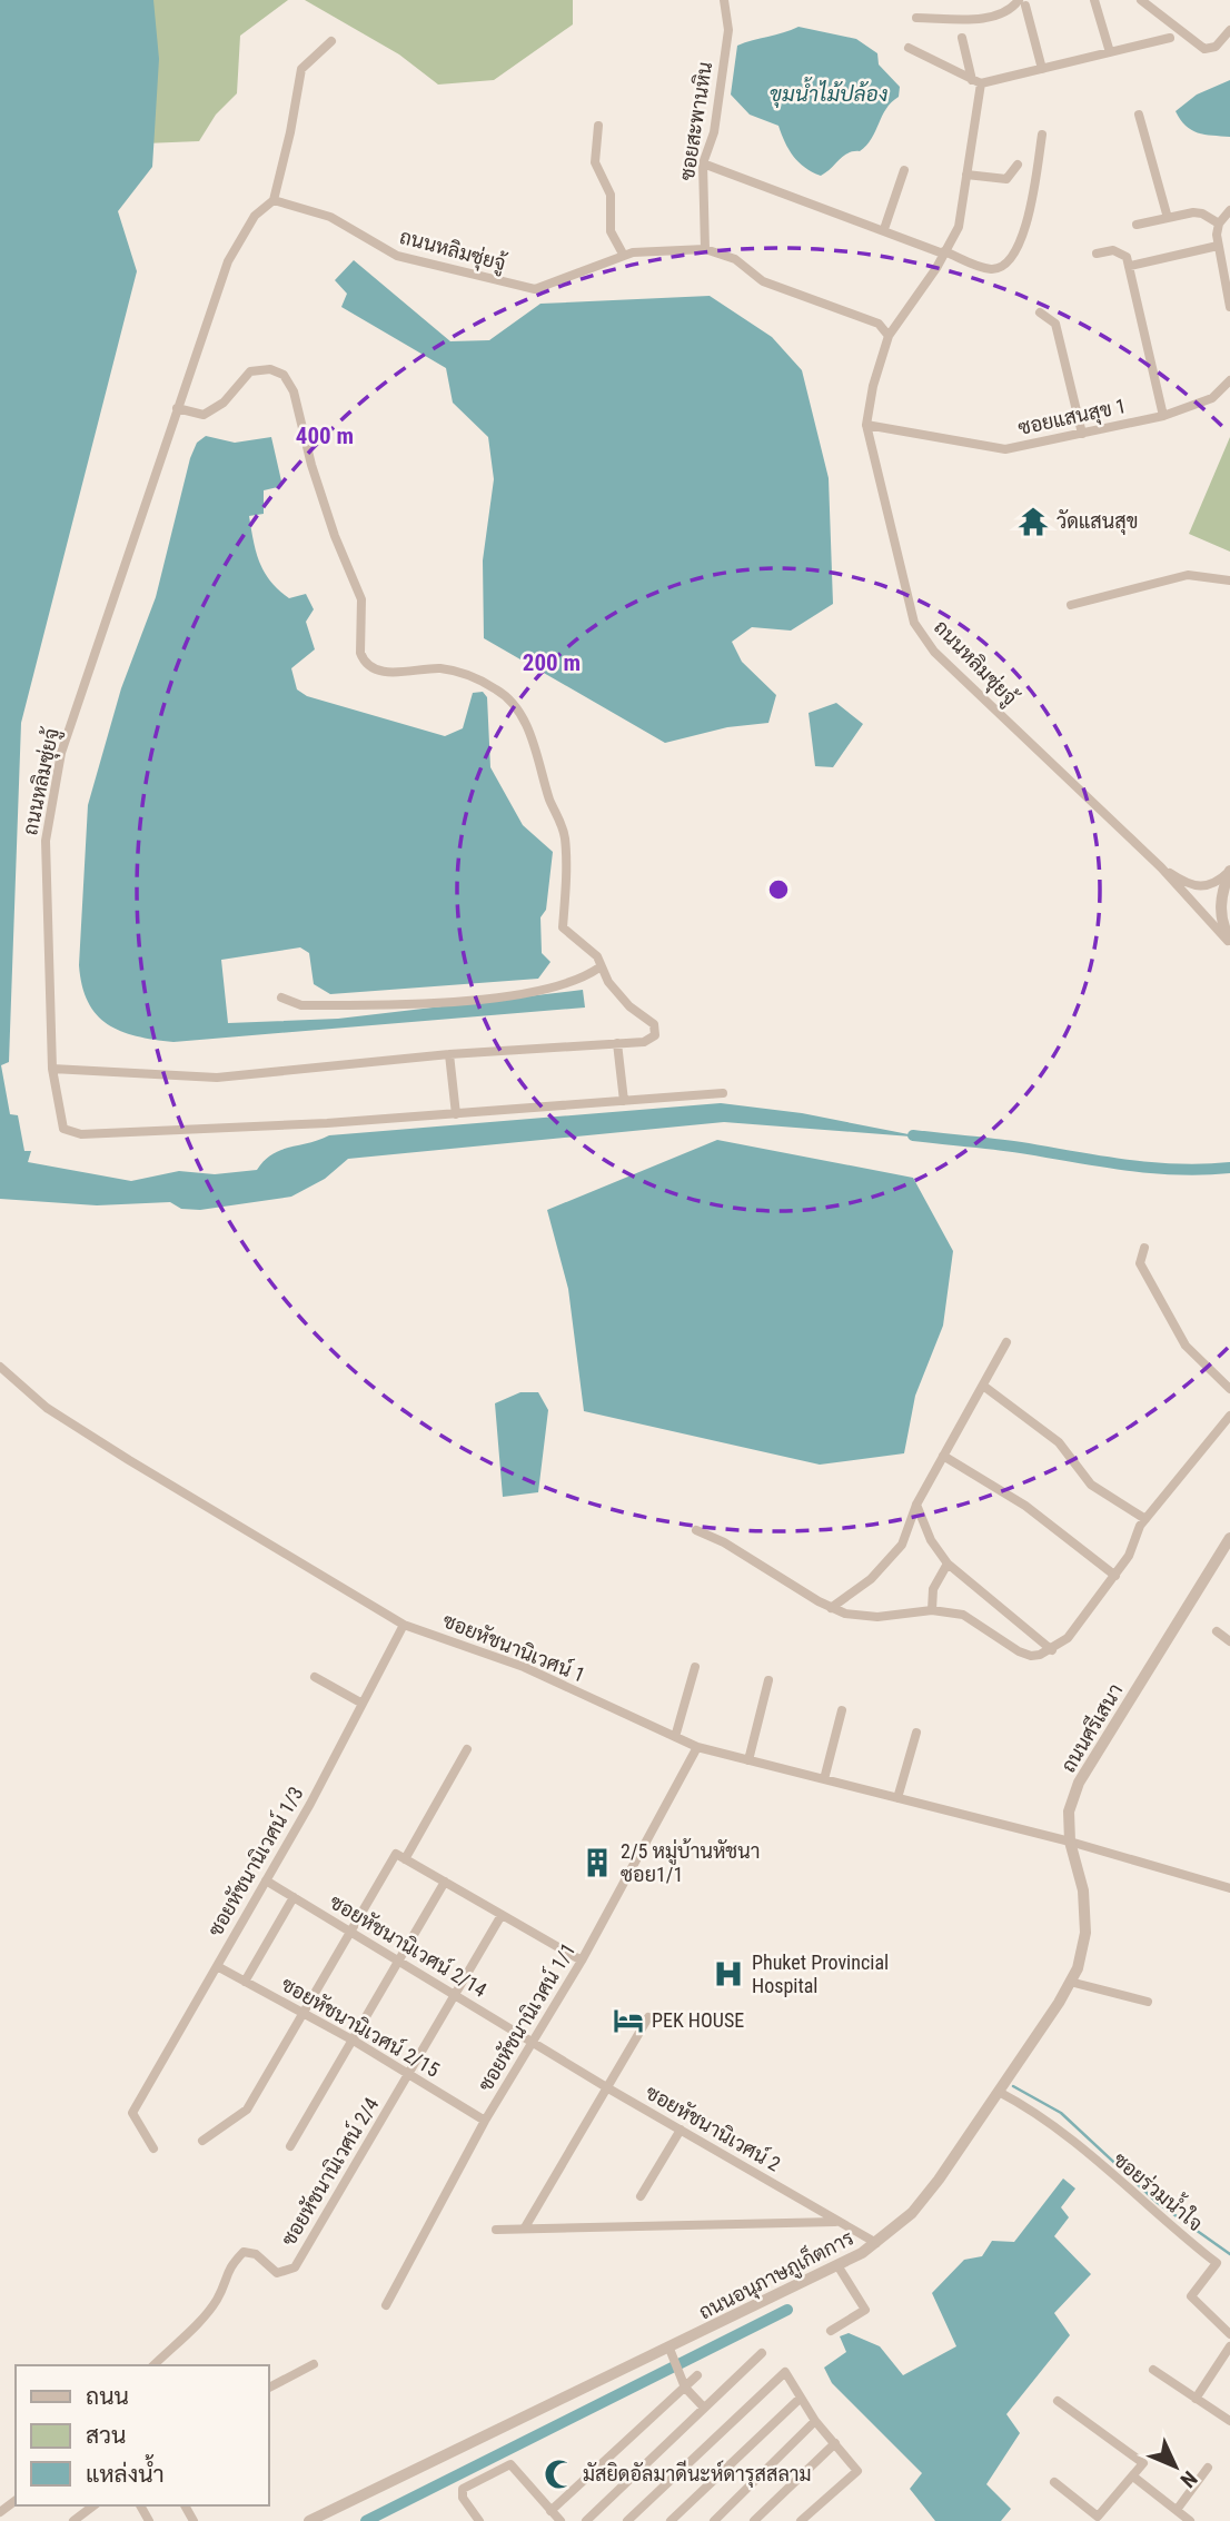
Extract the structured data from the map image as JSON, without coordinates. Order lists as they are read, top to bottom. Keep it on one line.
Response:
{"streets":{"street":["ซอยสะพานหิน","ถนนหลิมซุ่ยจู้","ซอยแสนสุข 1","ซอยหัชนานิเวศน์ 1","ถนนศรีเสนา","ซอยหัชนานิเวศน์ 1/3","ซอยหัชนานิเวศน์ 2/14","ซอยหัชนานิเวศน์ 1/1","ซอยหัชนานิเวศน์ 2/15","ซอยหัชนานิเวศน์ 2","ซอยหัชนานิเวศน์ 2/4","ซอยร่วมน้ำใจ","ถนนอนุภาษภูเก็ตการ"]},"crossings":[["ซอยสะพานหิน","ถนนหลิมซุ่ยจู้"],["ถนนหลิมซุ่ยจู้","ซอยแสนสุข 1"],["ซอยหัชนานิเวศน์ 1","ถนนศรีเสนา"],["ซอยหัชนานิเวศน์ 1","ซอยหัชนานิเวศน์ 1/3"],["ซอยหัชนานิเวศน์ 1","ซอยหัชนานิเวศน์ 1/1"],["ซอยหัชนานิเวศน์ 1","ถนนอนุภาษภูเก็ตการ"],["ถนนศรีเสนา","ถนนอนุภาษภูเก็ตการ"],["ซอยหัชนานิเวศน์ 1/3","ซอยหัชนานิเวศน์ 2/14"],["ซอยหัชนานิเวศน์ 1/3","ซอยหัชนานิเวศน์ 2/15"],["ซอยหัชนานิเวศน์ 2/14","ซอยหัชนานิเวศน์ 1/1"],["ซอยหัชนานิเวศน์ 2/14","ซอยหัชนานิเวศน์ 2"],["ซอยหัชนานิเวศน์ 1/1","ซอยหัชนานิเวศน์ 2/15"],["ซอยหัชนานิเวศน์ 1/1","ซอยหัชนานิเวศน์ 2"],["ซอยหัชนานิเวศน์ 2/15","ซอยหัชนานิเวศน์ 2/4"],["ซอยหัชนานิเวศน์ 2","ถนนอนุภาษภูเก็ตการ"],["ซอยร่วมน้ำใจ","ถนนอนุภาษภูเก็ตการ"]],"water":["ขุมน้ำไม้ปล้อง"],"places":{"temple":["วัดแสนสุข"],"building":["2/5 หมู่บ้านหัชนา ซอย1/1"],"hospital":["Phuket Provincial Hospital"],"hotel":["PEK HOUSE"],"mosque":["มัสยิดอัลมาดีนะห์ดารุสสลาม"]},"legend":["ถนน","สวน","แหล่งน้ำ"],"north":"bottom right","rings":["400 m","200 m"]}
